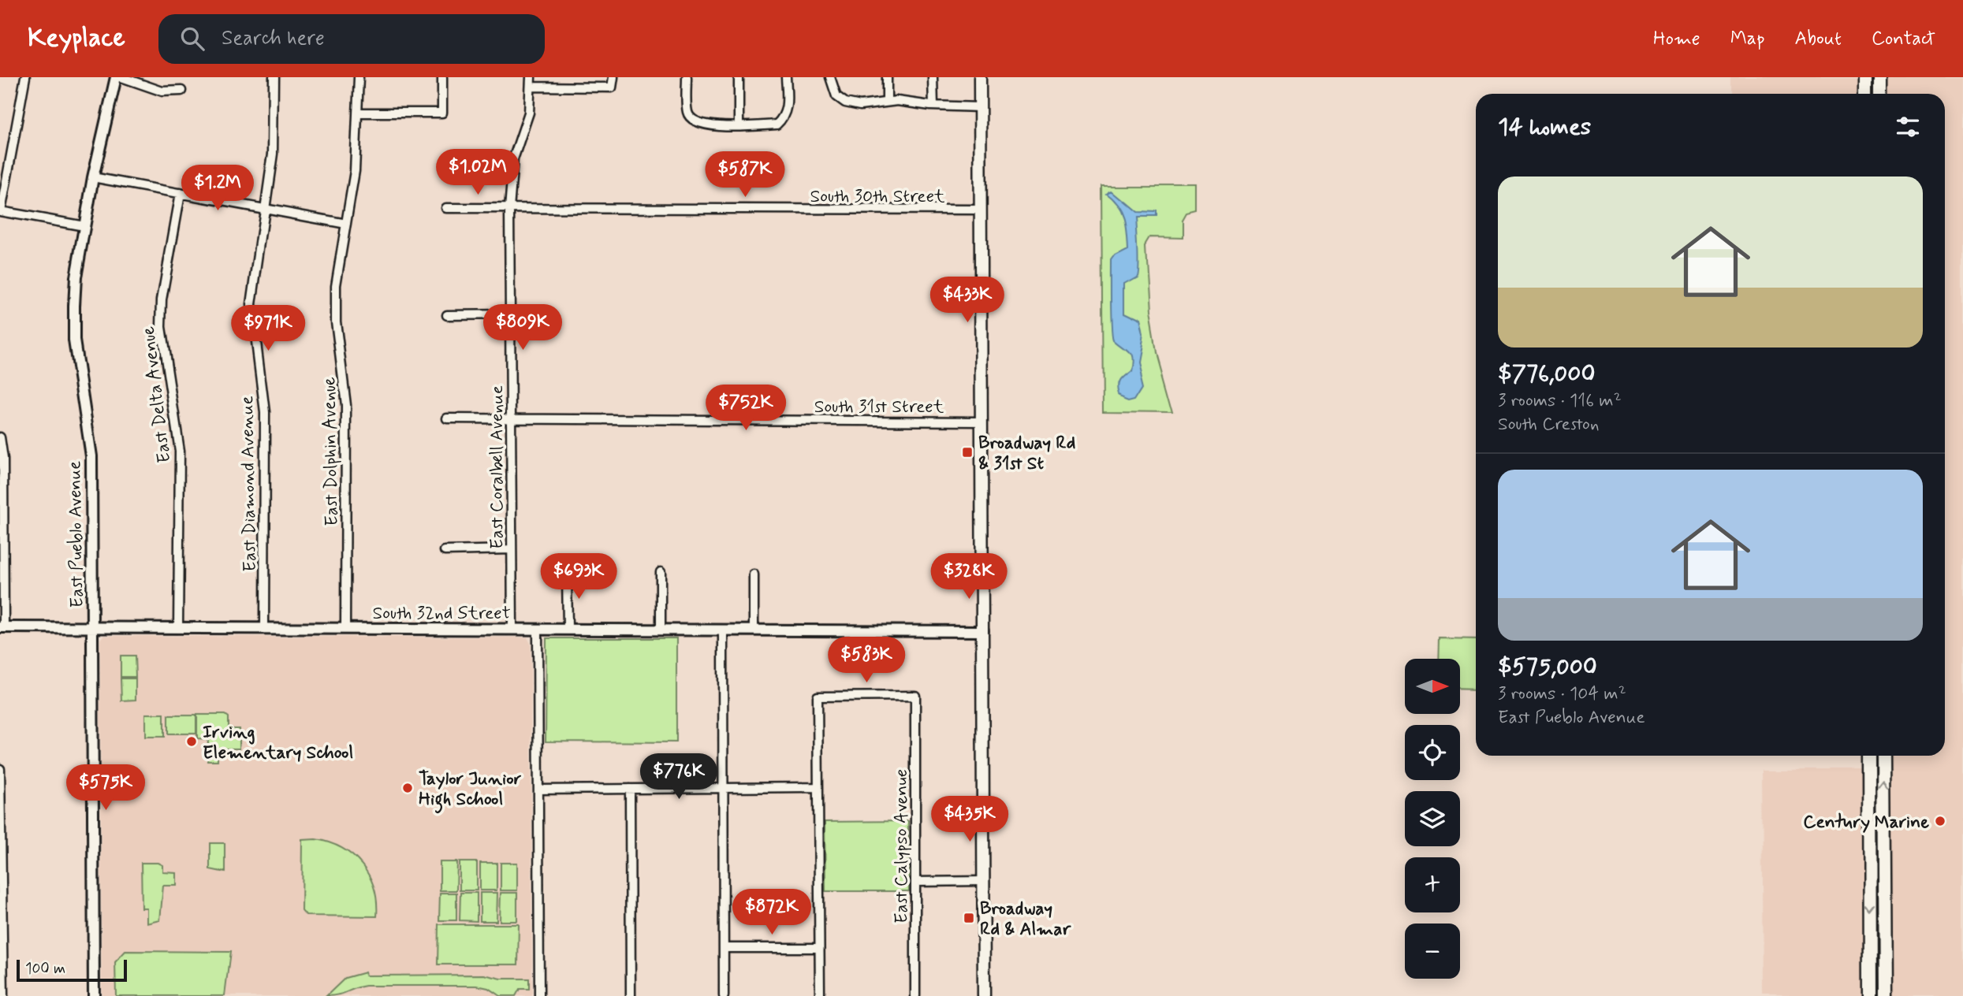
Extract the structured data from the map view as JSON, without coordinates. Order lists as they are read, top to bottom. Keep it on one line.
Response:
{"streets":{"street":["South 30th Street","East Delta Avenue","South 31st Street","East Dolphin Avenue","East Coralbell Avenue","East Diamond Avenue","East Pueblo Avenue","South 32nd Street","East Calypso Avenue"]},"crossings":[["South 30th Street","East Coralbell Avenue"],["East Delta Avenue","South 32nd Street"],["South 31st Street","East Coralbell Avenue"],["East Dolphin Avenue","South 32nd Street"],["East Coralbell Avenue","South 32nd Street"],["East Diamond Avenue","South 32nd Street"],["East Pueblo Avenue","South 32nd Street"]],"places":{"transit":["Broadway Rd & 31st St","Broadway Rd & Almar"],"other":["Irving Elementary School","Taylor Junior High School","Century Marine"]},"scale_bar":"100 m","north":"right","page":{"header":"Keyplace","search":"Search here","nav":["Home","Map","About","Contact"],"heading":"14 homes","price":["$1.02M","$587K","$1.2M","$433K","$809K","$971K","$752K","$693K","$328K","$583K","$776K","$575K","$435K","$872K"],"list":[{"name":"$776,000","note":"3 rooms · 116 m² · South Creston"},{"name":"$575,000","note":"3 rooms · 104 m² · East Pueblo Avenue"}],"map_buttons":["+","−"],"scale":"100 m"}}
